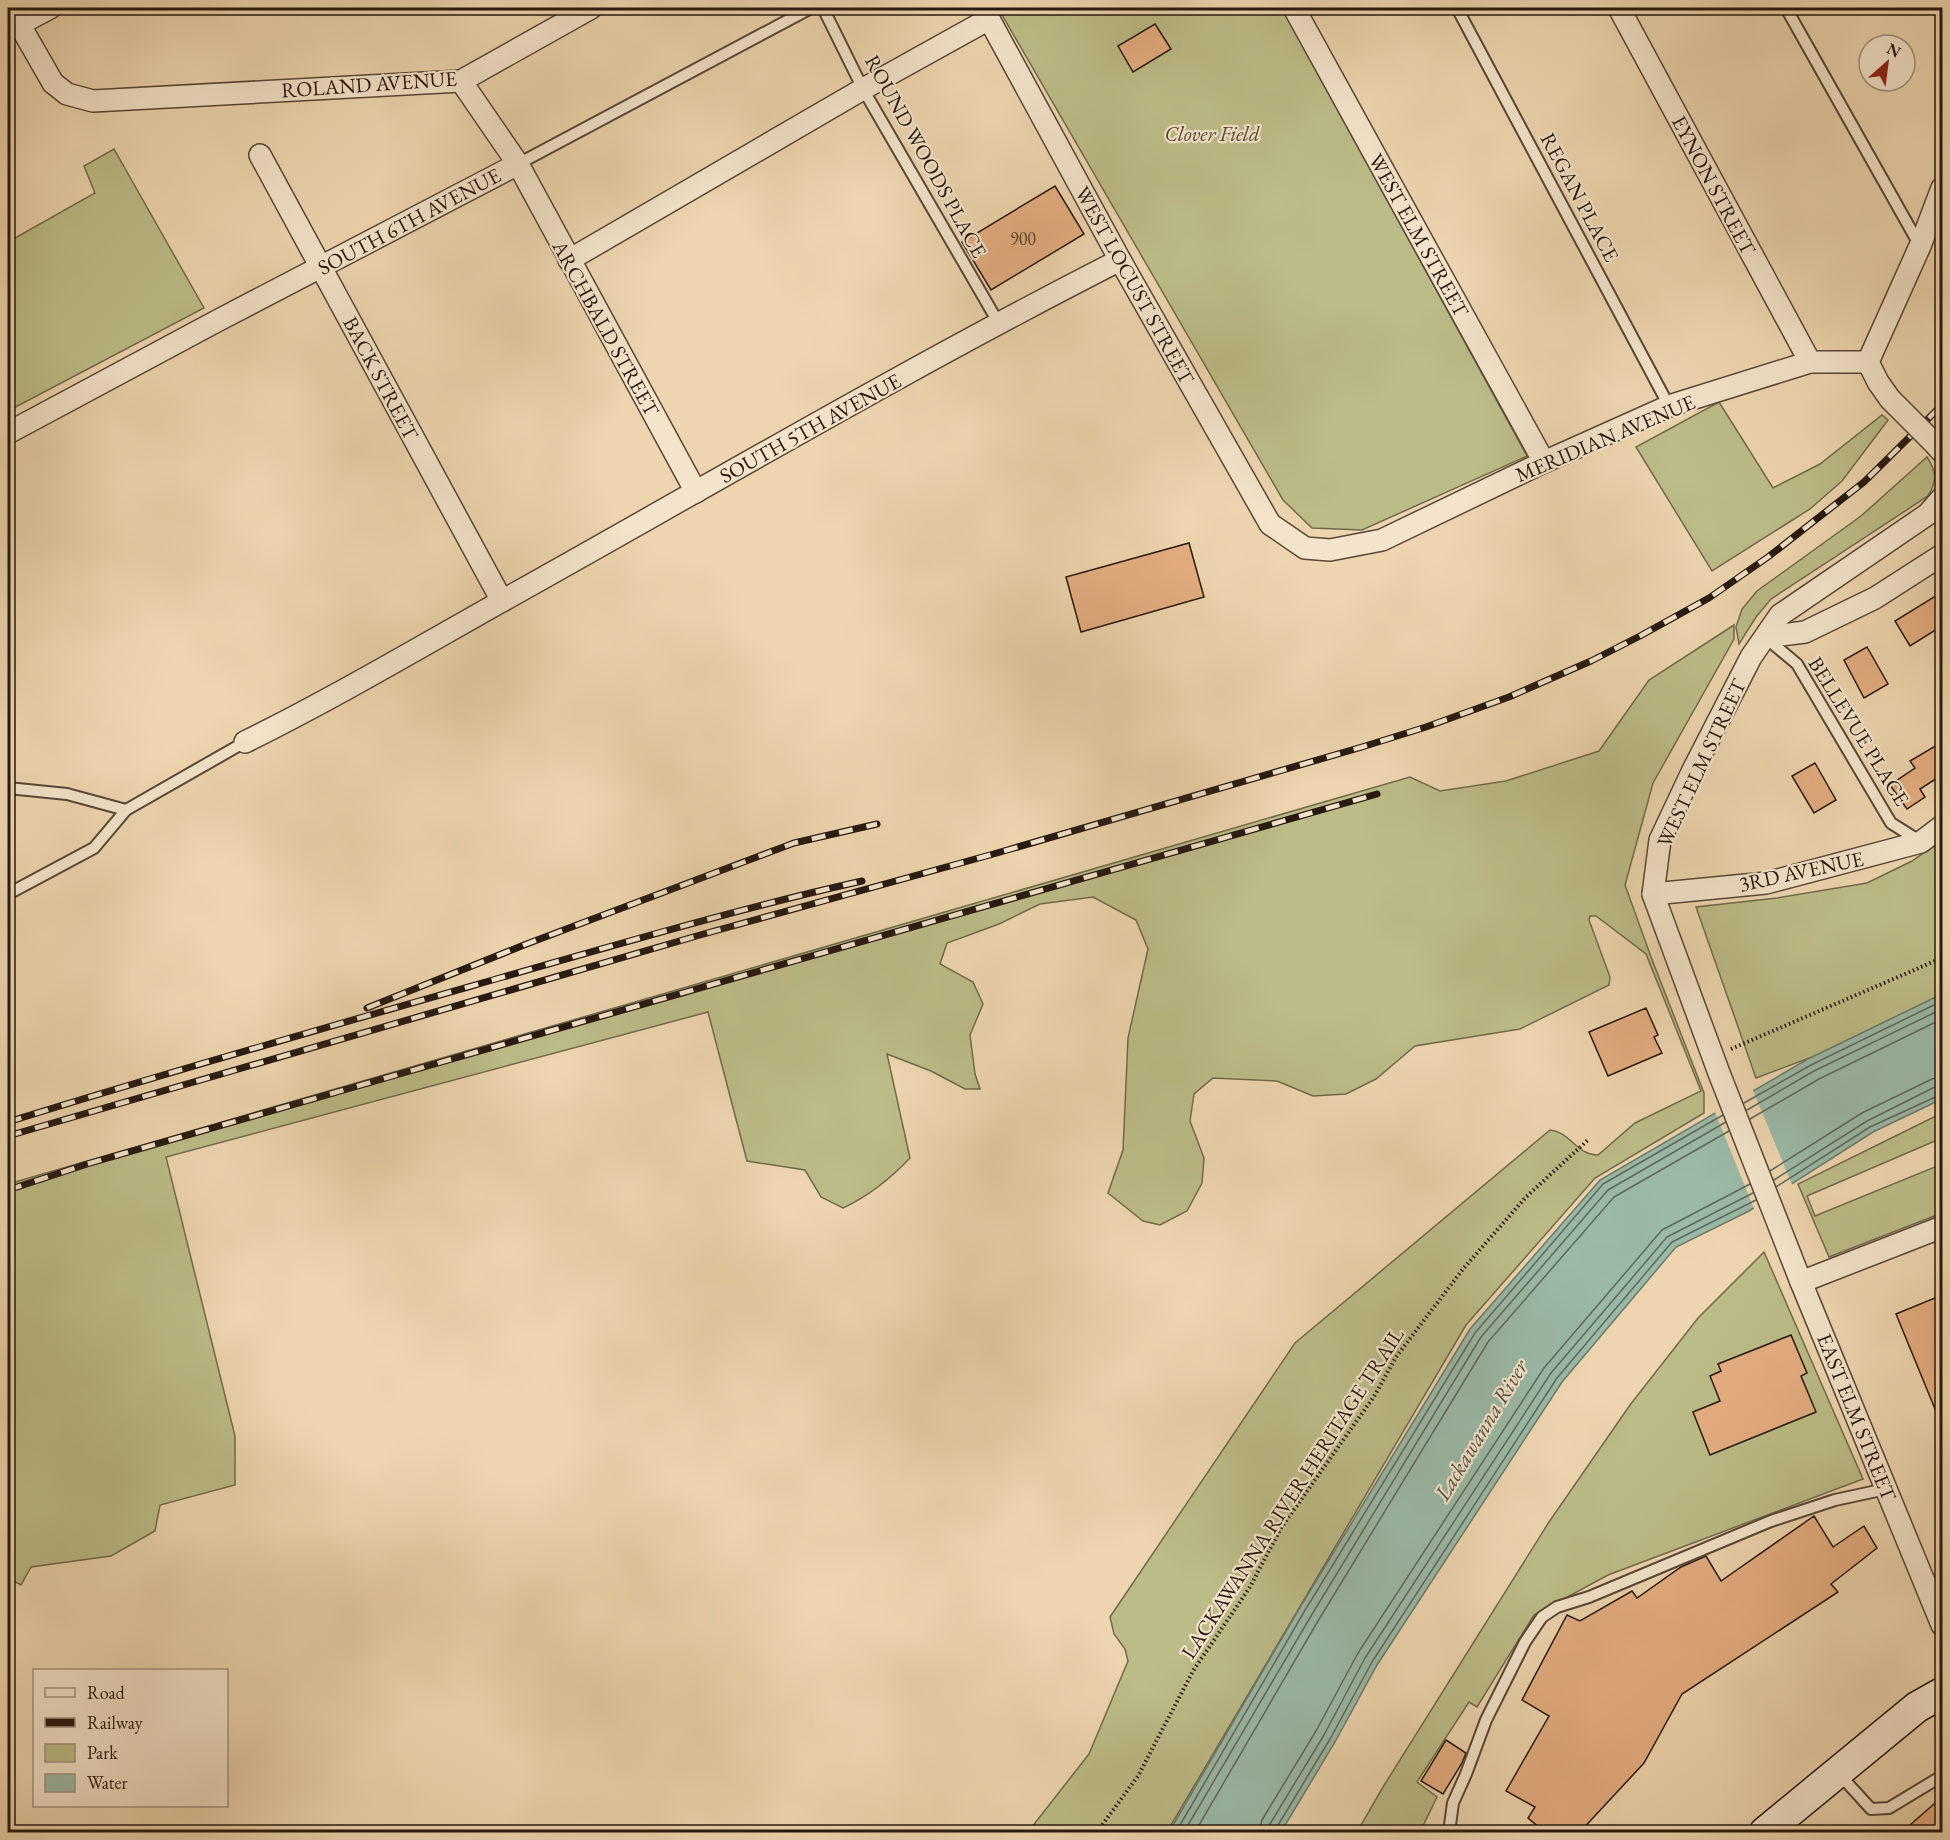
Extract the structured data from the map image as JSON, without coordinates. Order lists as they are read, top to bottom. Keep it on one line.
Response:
{"streets":{"street":["ROLAND AVENUE","EYNON STREET","SOUTH 6TH AVENUE","WEST ELM STREET","WEST LOCUST STREET","ARCHBALD STREET","BACK STREET","SOUTH 5TH AVENUE","MERIDIAN AVENUE","3RD AVENUE","EAST ELM STREET"],"lane":["ROUND WOODS PLACE","REGAN PLACE","BELLEVUE PLACE"],"path":["LACKAWANNA RIVER HERITAGE TRAIL"]},"crossings":[["ROLAND AVENUE","ARCHBALD STREET"],["ROUND WOODS PLACE","SOUTH 5TH AVENUE"],["EYNON STREET","MERIDIAN AVENUE"],["REGAN PLACE","MERIDIAN AVENUE"],["SOUTH 6TH AVENUE","ARCHBALD STREET"],["SOUTH 6TH AVENUE","BACK STREET"],["WEST ELM STREET","MERIDIAN AVENUE"],["WEST ELM STREET","BELLEVUE PLACE"],["WEST ELM STREET","3RD AVENUE"],["WEST ELM STREET","EAST ELM STREET"],["WEST LOCUST STREET","SOUTH 5TH AVENUE"],["WEST LOCUST STREET","MERIDIAN AVENUE"],["ARCHBALD STREET","SOUTH 5TH AVENUE"],["BACK STREET","SOUTH 5TH AVENUE"],["BELLEVUE PLACE","3RD AVENUE"]],"water":["Lackawanna River"],"parks":["Clover Field"],"house_numbers":["900"],"legend":["Road","Railway","Park","Water"],"north":"top right"}
